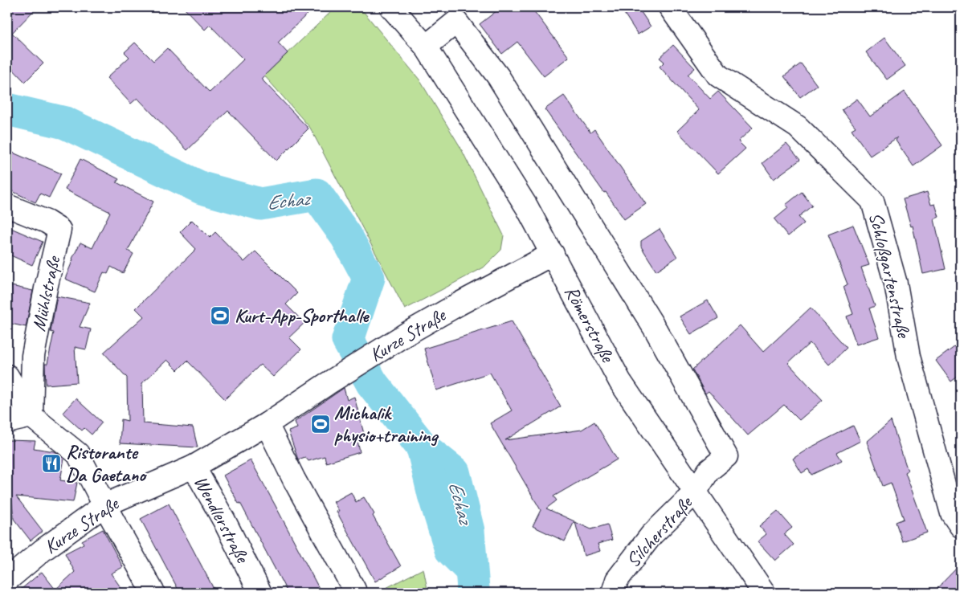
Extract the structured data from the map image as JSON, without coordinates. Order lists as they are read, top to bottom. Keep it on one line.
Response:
{"streets":{"street":["Schloßgartenstraße","Mühlstraße","Römerstraße","Kurze Straße","Wendlerstraße","Silcherstraße"]},"crossings":[["Römerstraße","Kurze Straße"],["Römerstraße","Silcherstraße"],["Kurze Straße","Wendlerstraße"]],"water":["Echaz"],"places":{"sports":["Kurt-App-Sporthalle","Michalik physio+training"],"restaurant":["Ristorante Da Gaetano"]}}
